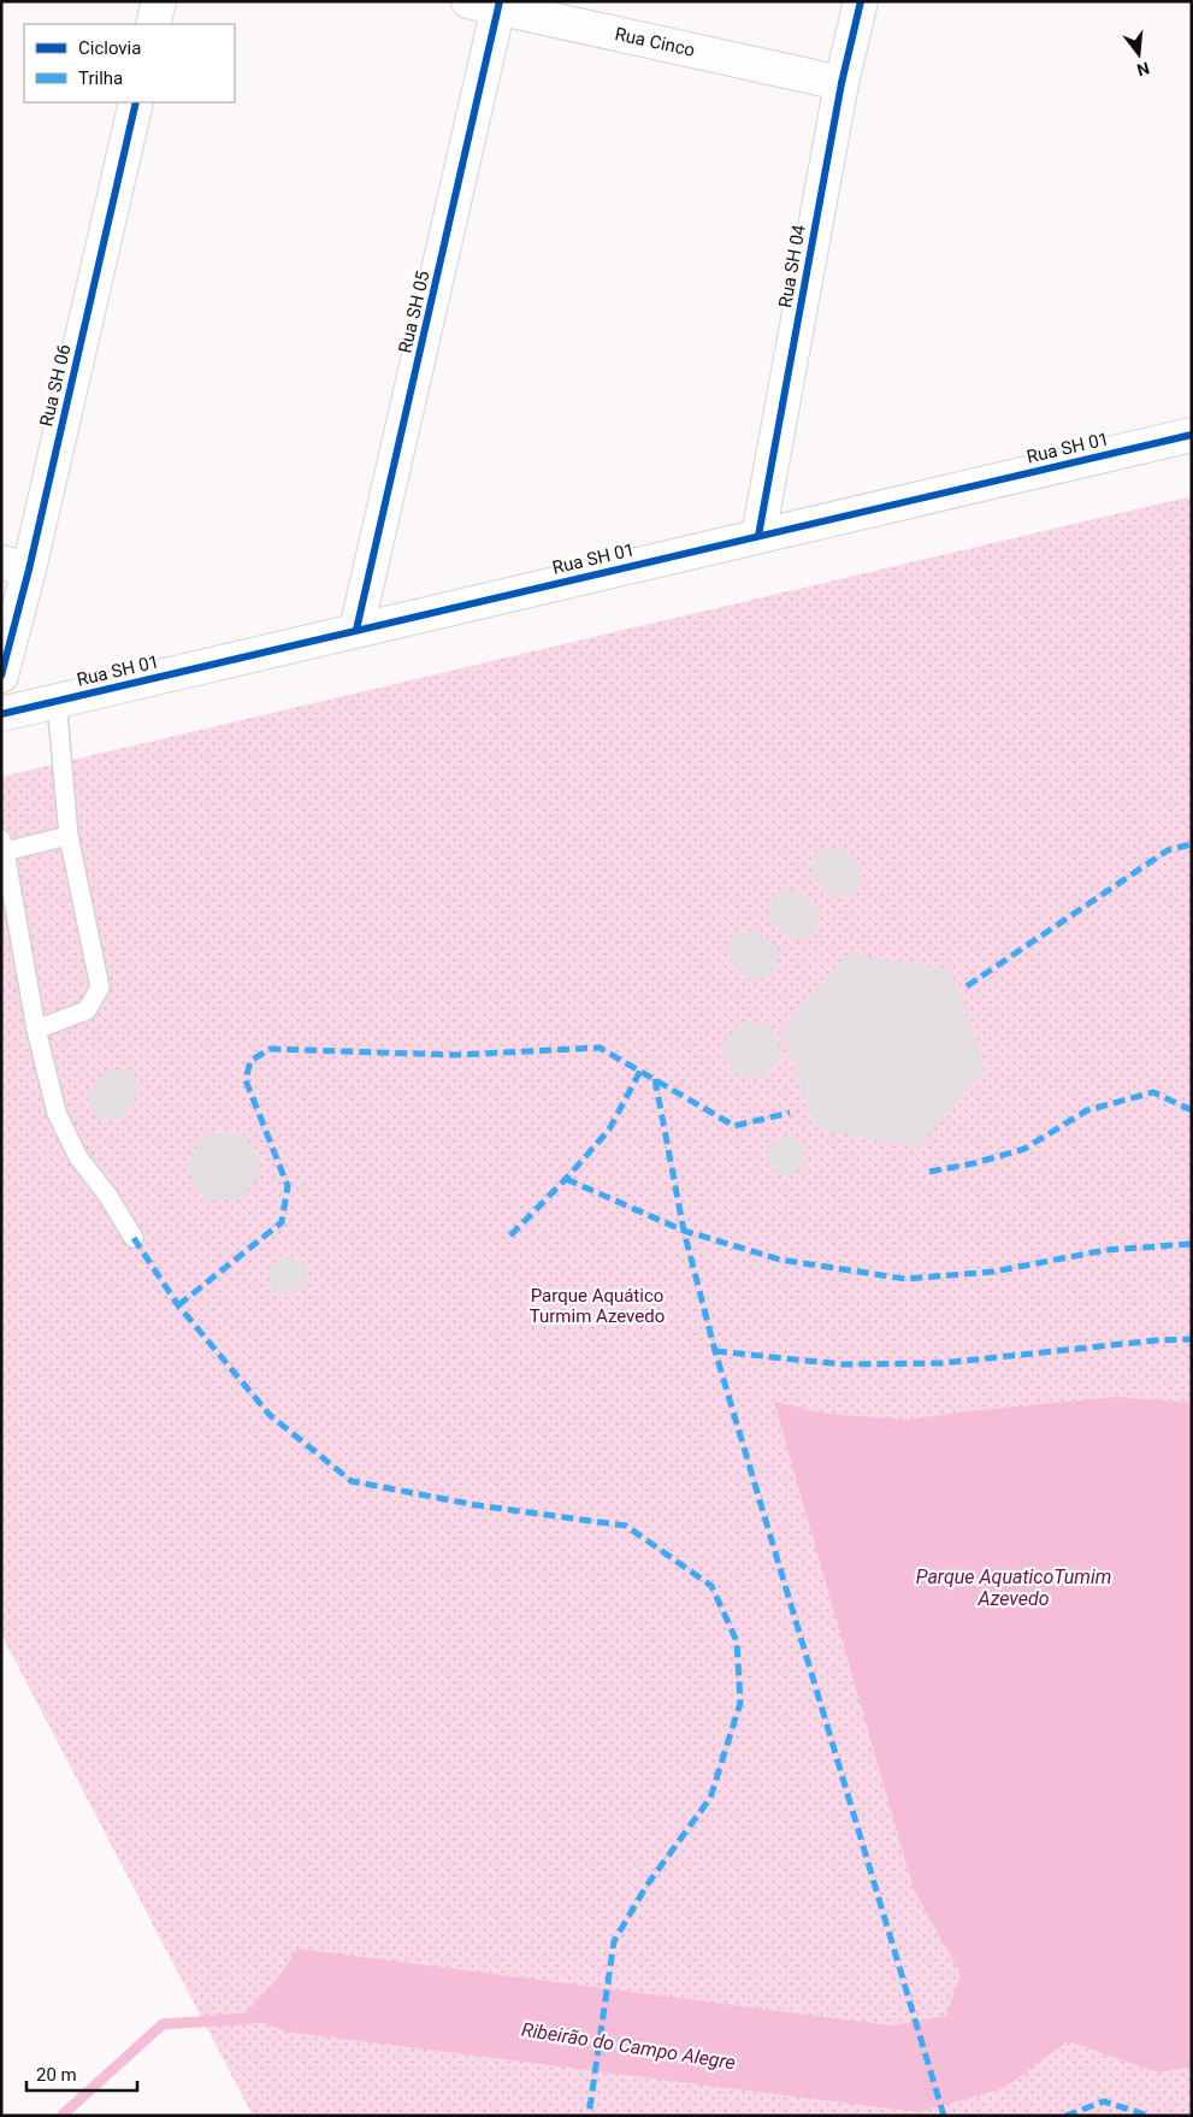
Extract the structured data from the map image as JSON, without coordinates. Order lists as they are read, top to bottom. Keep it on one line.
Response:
{"streets":{"street":["Rua Cinco","Rua SH 04","Rua SH 05","Rua SH 06","Rua SH 01"]},"crossings":[["Rua Cinco","Rua SH 04"],["Rua Cinco","Rua SH 05"],["Rua SH 04","Rua SH 01"],["Rua SH 05","Rua SH 01"]],"water":["Parque AquaticoTumim Azevedo","Ribeirão do Campo Alegre"],"parks":["Parque Aquático Turmim Azevedo"],"legend":["Ciclovia","Trilha"],"scale_bar":"20 m","north":"bottom"}
